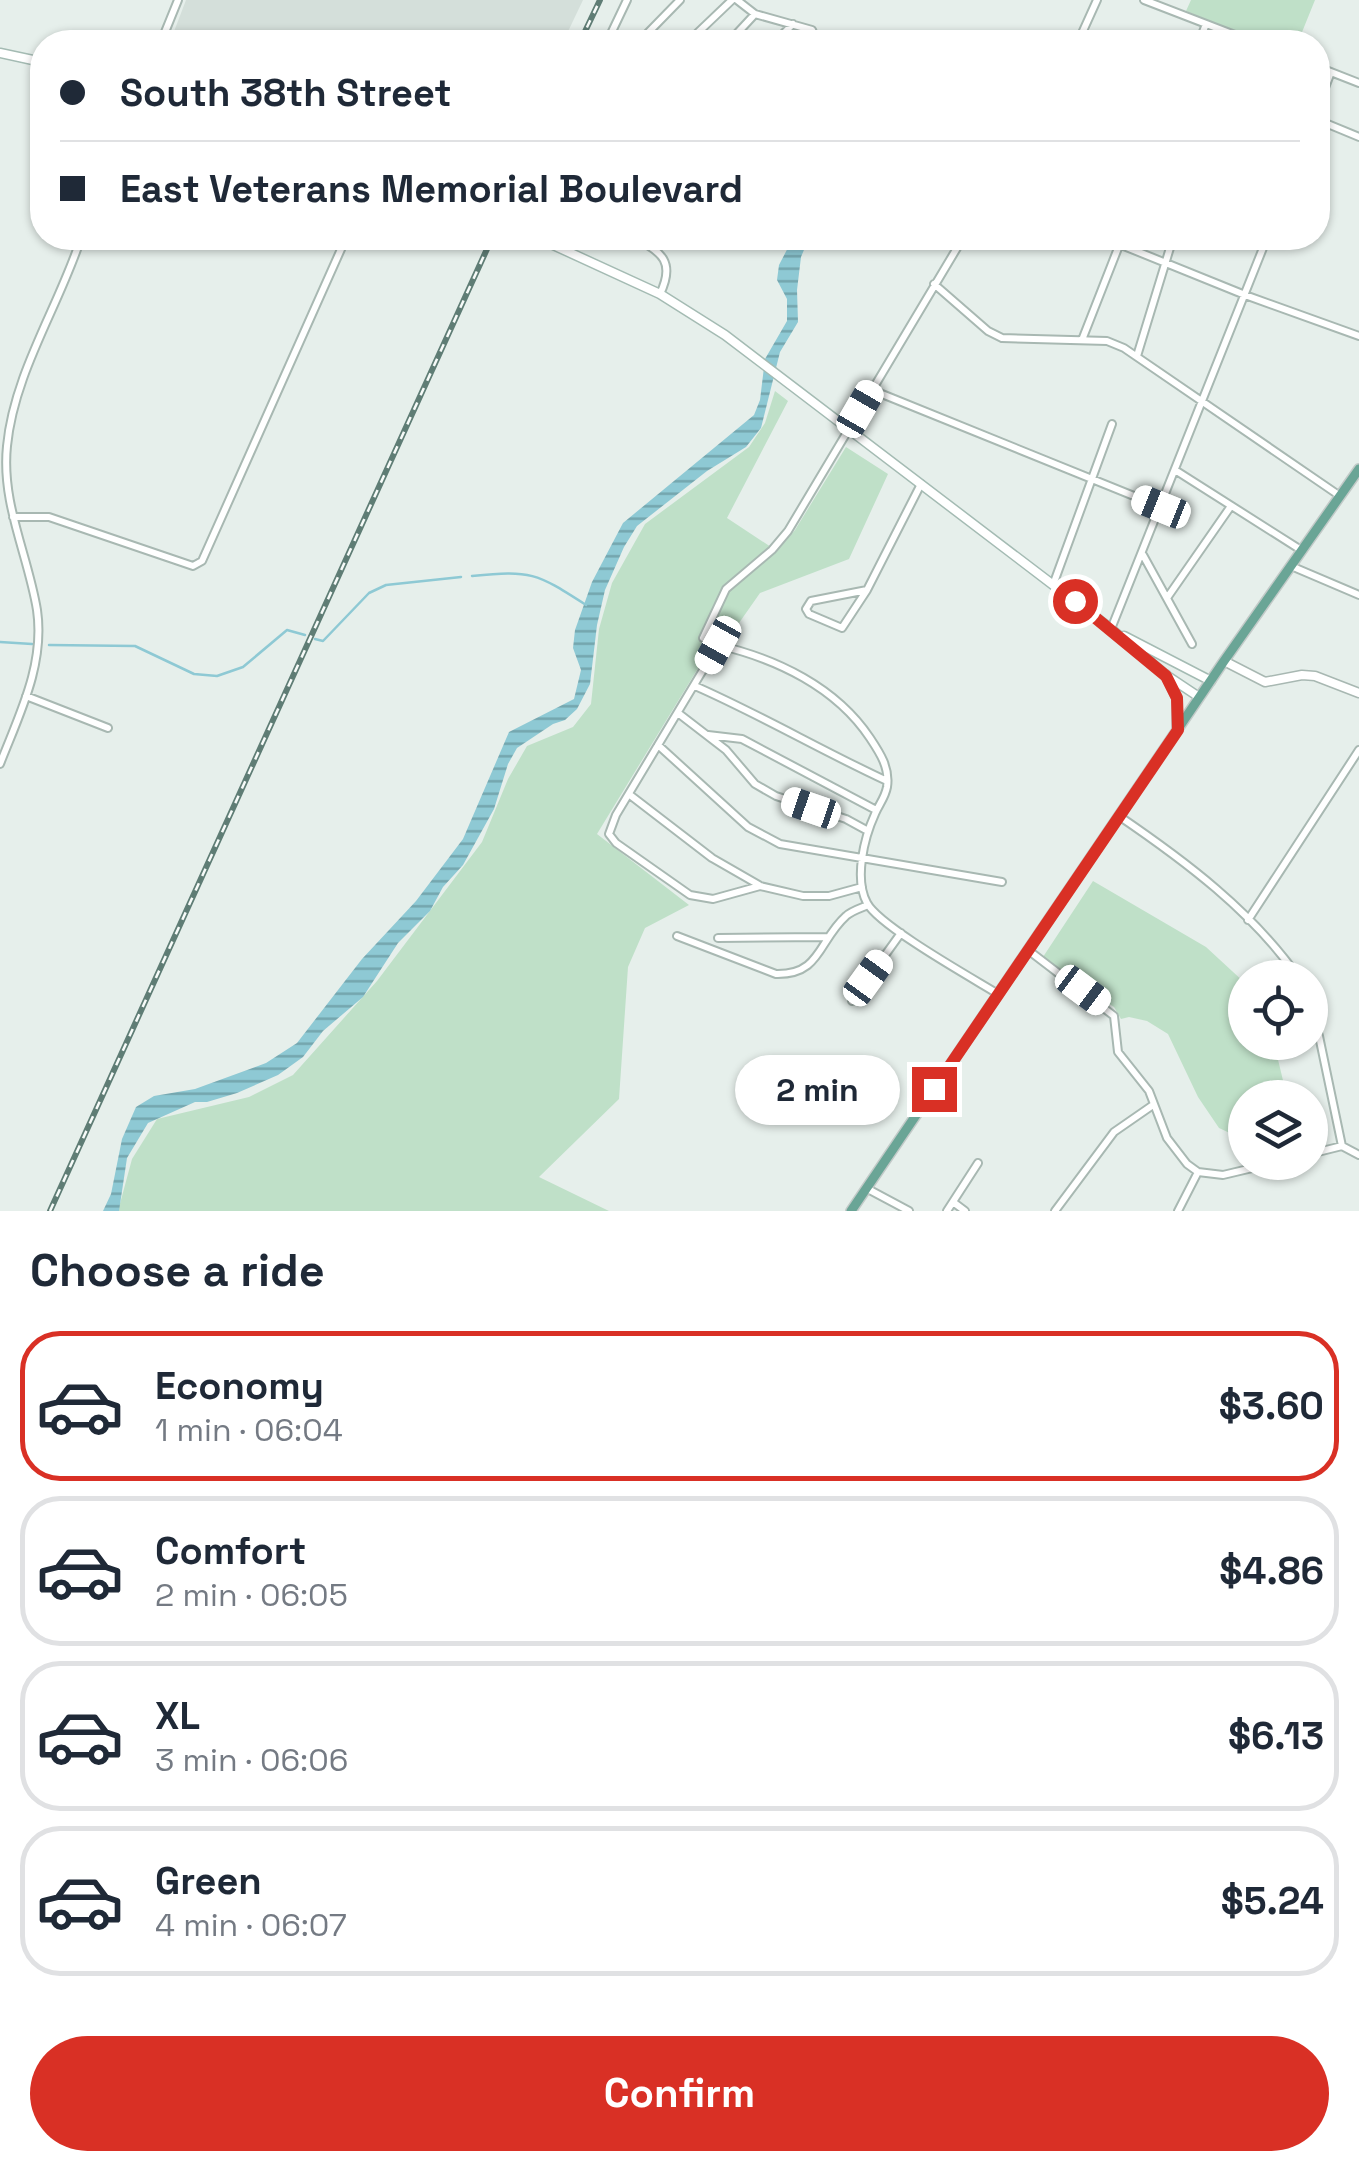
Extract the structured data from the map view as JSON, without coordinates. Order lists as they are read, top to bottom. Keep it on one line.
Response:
{"page":{"banner":["South 38th Street","East Veterans Memorial Boulevard"],"bubble":"2 min","heading":"Choose a ride","list":[{"name":"Economy","note":"1 min · 06:04","value":"$3.60"},{"name":"Comfort","note":"2 min · 06:05","value":"$4.86"},{"name":"XL","note":"3 min · 06:06","value":"$6.13"},{"name":"Green","note":"4 min · 06:07","value":"$5.24"}],"buttons":"Confirm"}}
